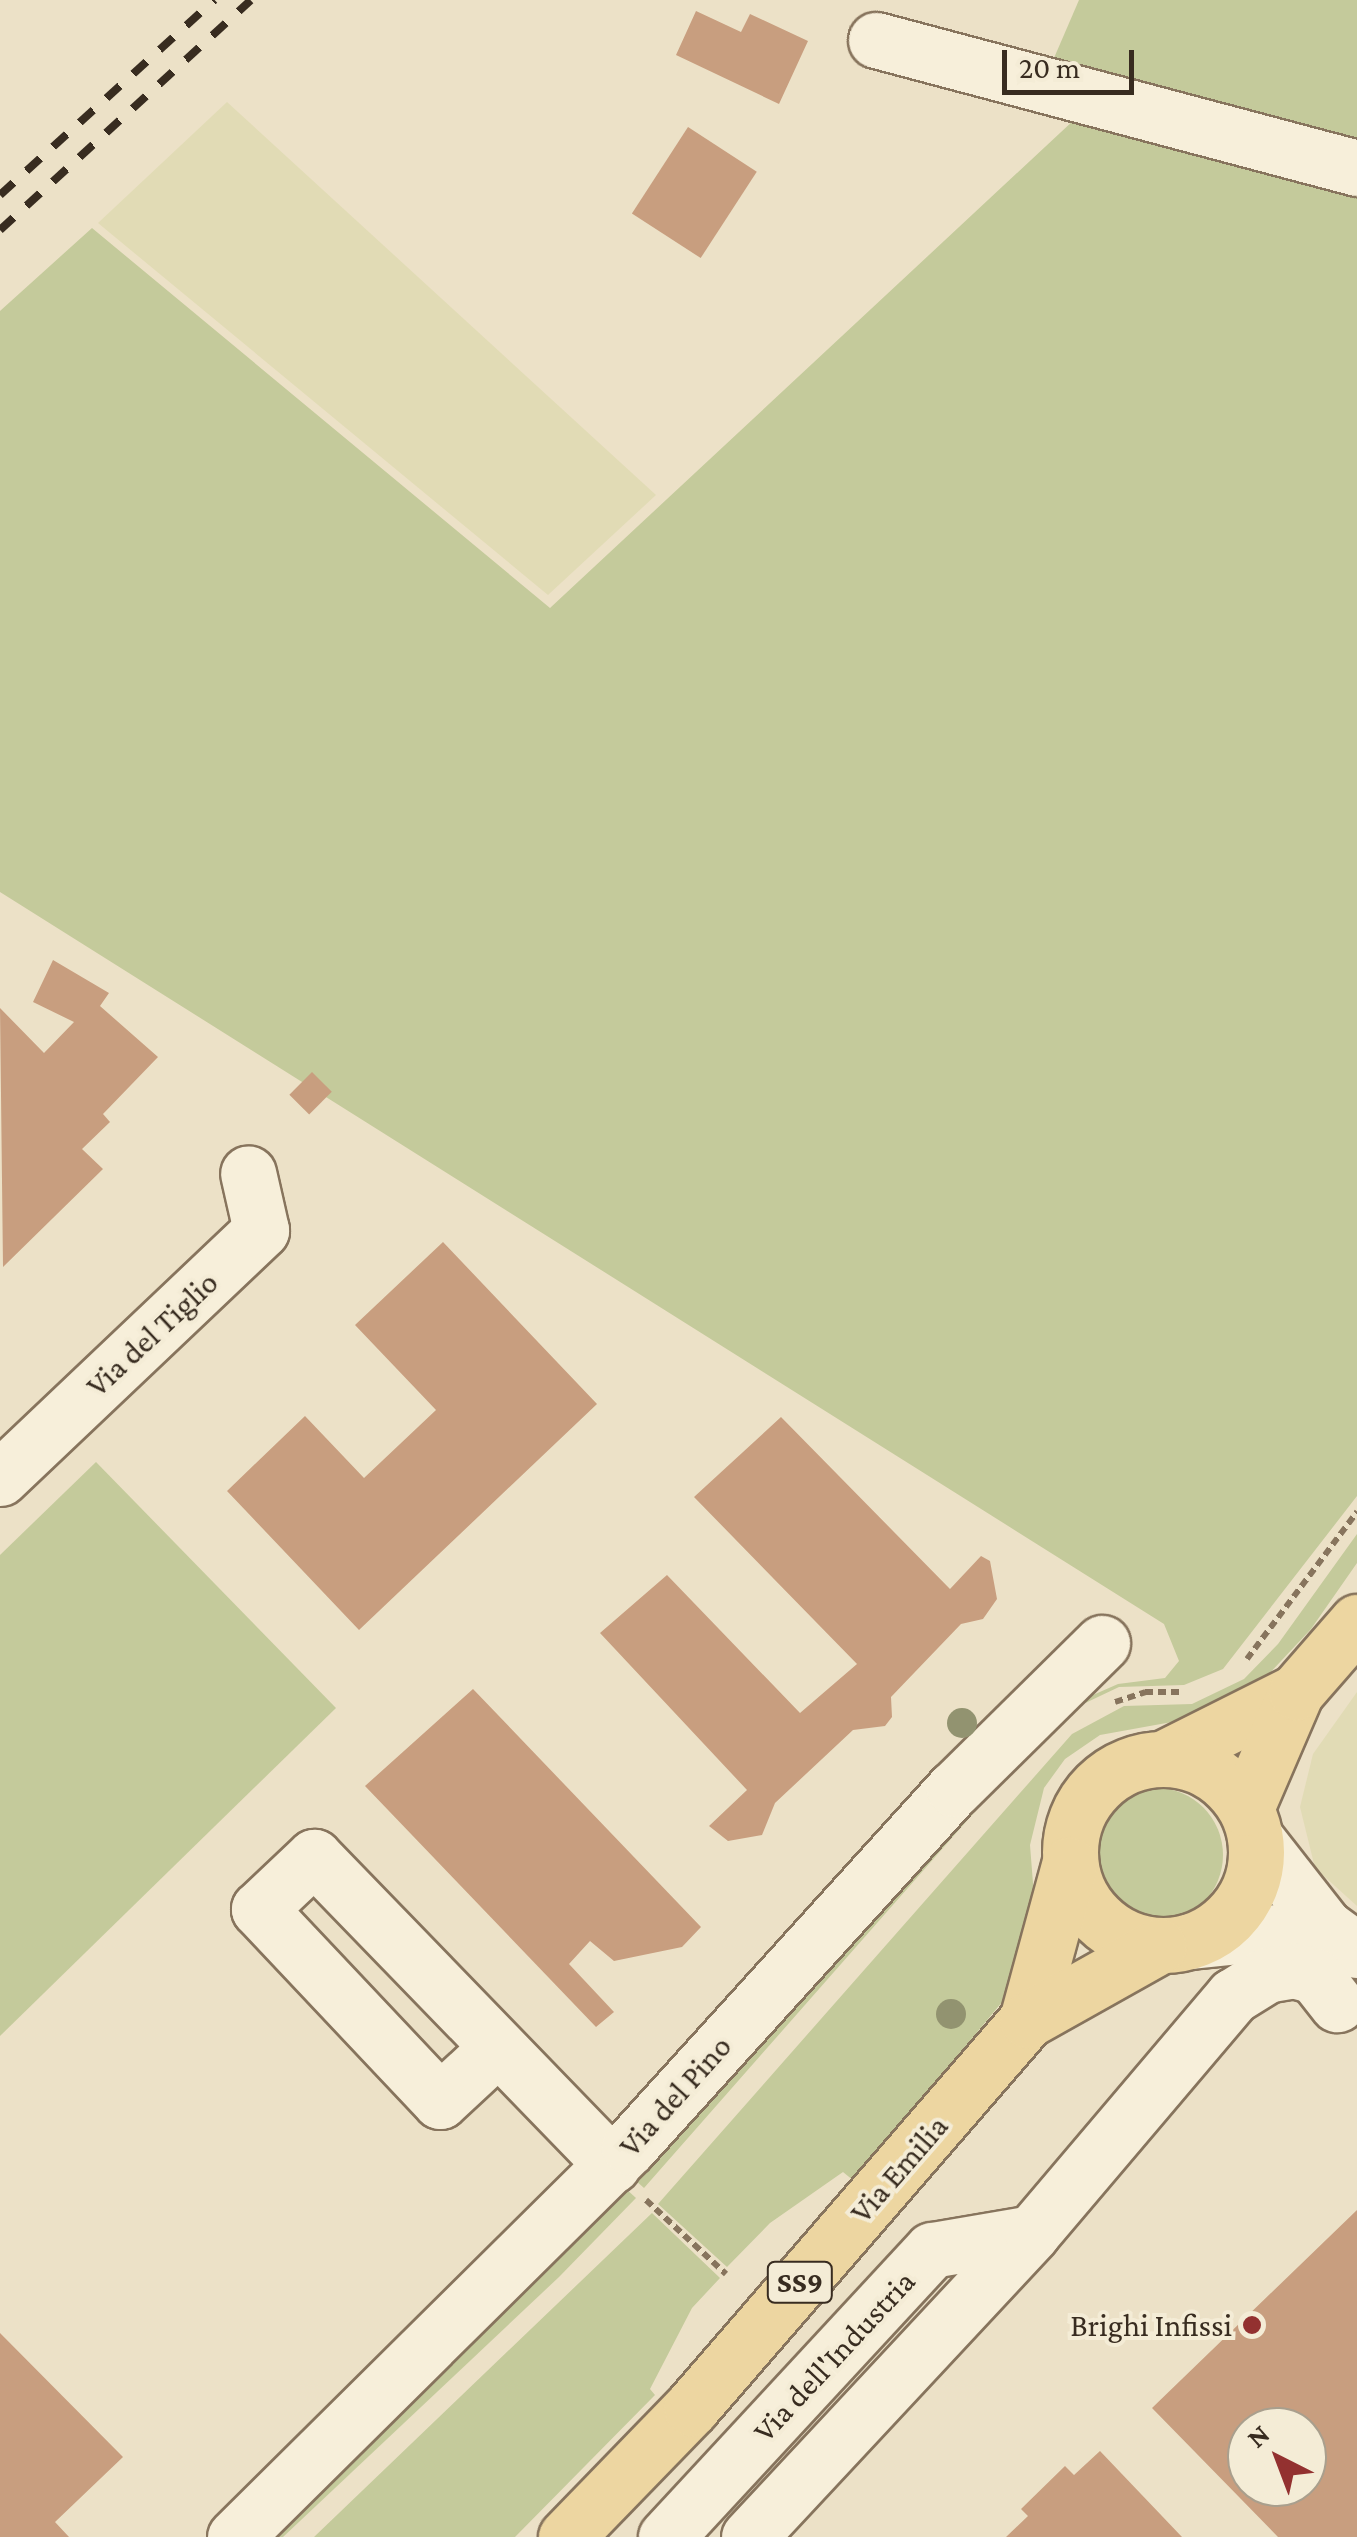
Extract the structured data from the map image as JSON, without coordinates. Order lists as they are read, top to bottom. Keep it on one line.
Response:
{"streets":{"main road":["Via Emilia","SS9"],"street":["Via del Tiglio","Via del Pino","Via dell'Industria"]},"places":["Brighi Infissi"],"scale_bar":"20 m","north":"top left"}
